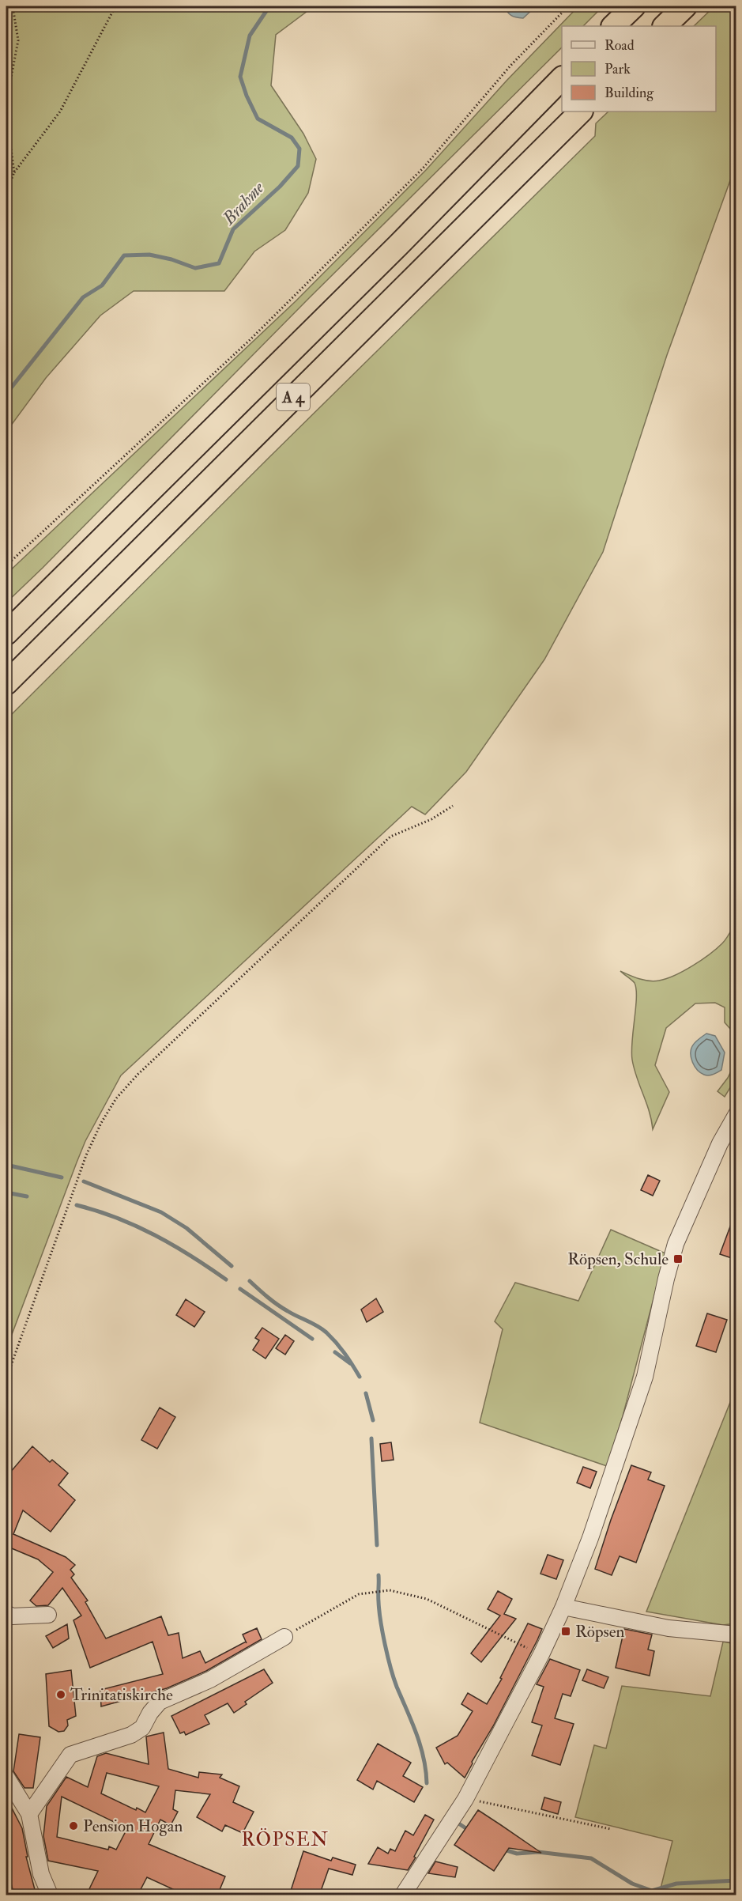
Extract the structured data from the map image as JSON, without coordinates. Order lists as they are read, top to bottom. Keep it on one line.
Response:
{"streets":{"highway":["A 4"]},"districts":["RÖPSEN"],"water":["Brahme"],"places":{"transit":["Röpsen, Schule","Röpsen"],"other":["Trinitatiskirche","Pension Hogan"]},"legend":["Road","Park","Building"]}
